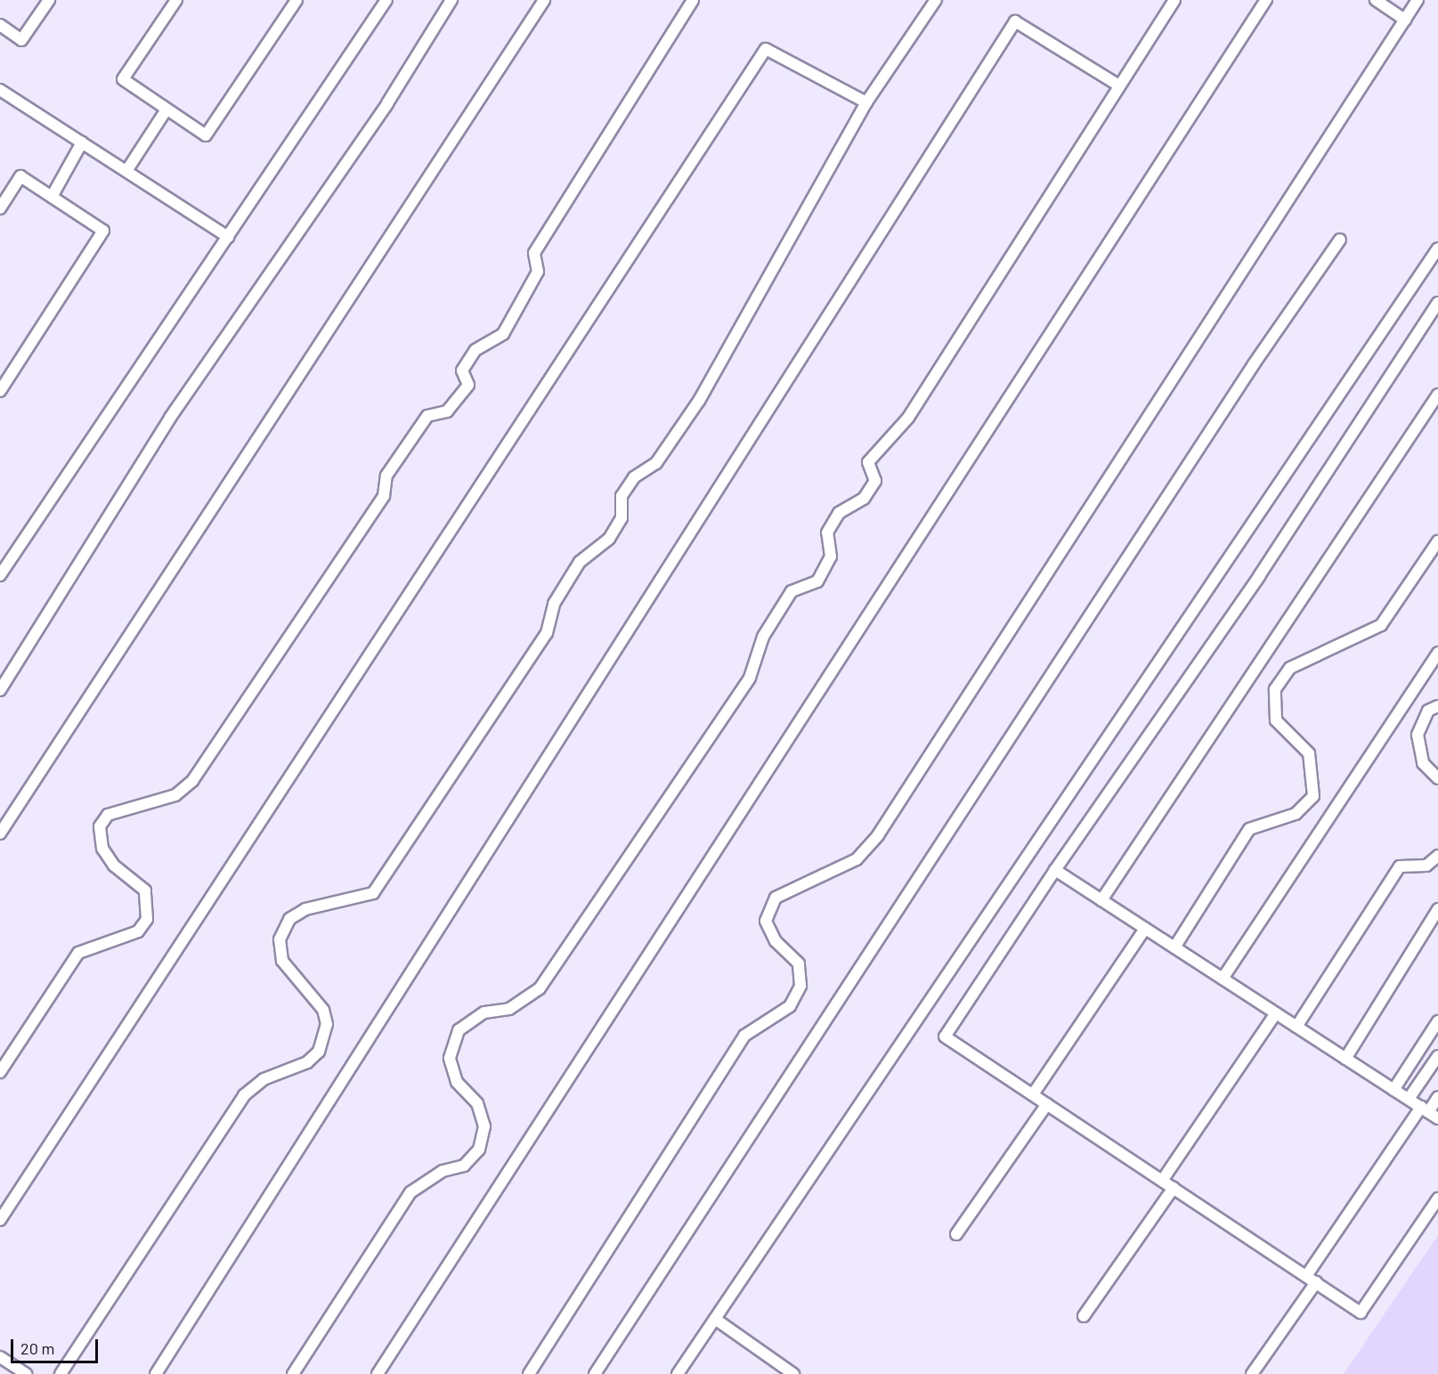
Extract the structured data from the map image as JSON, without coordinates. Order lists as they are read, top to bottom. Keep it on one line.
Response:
{"scale_bar":"20 m"}
